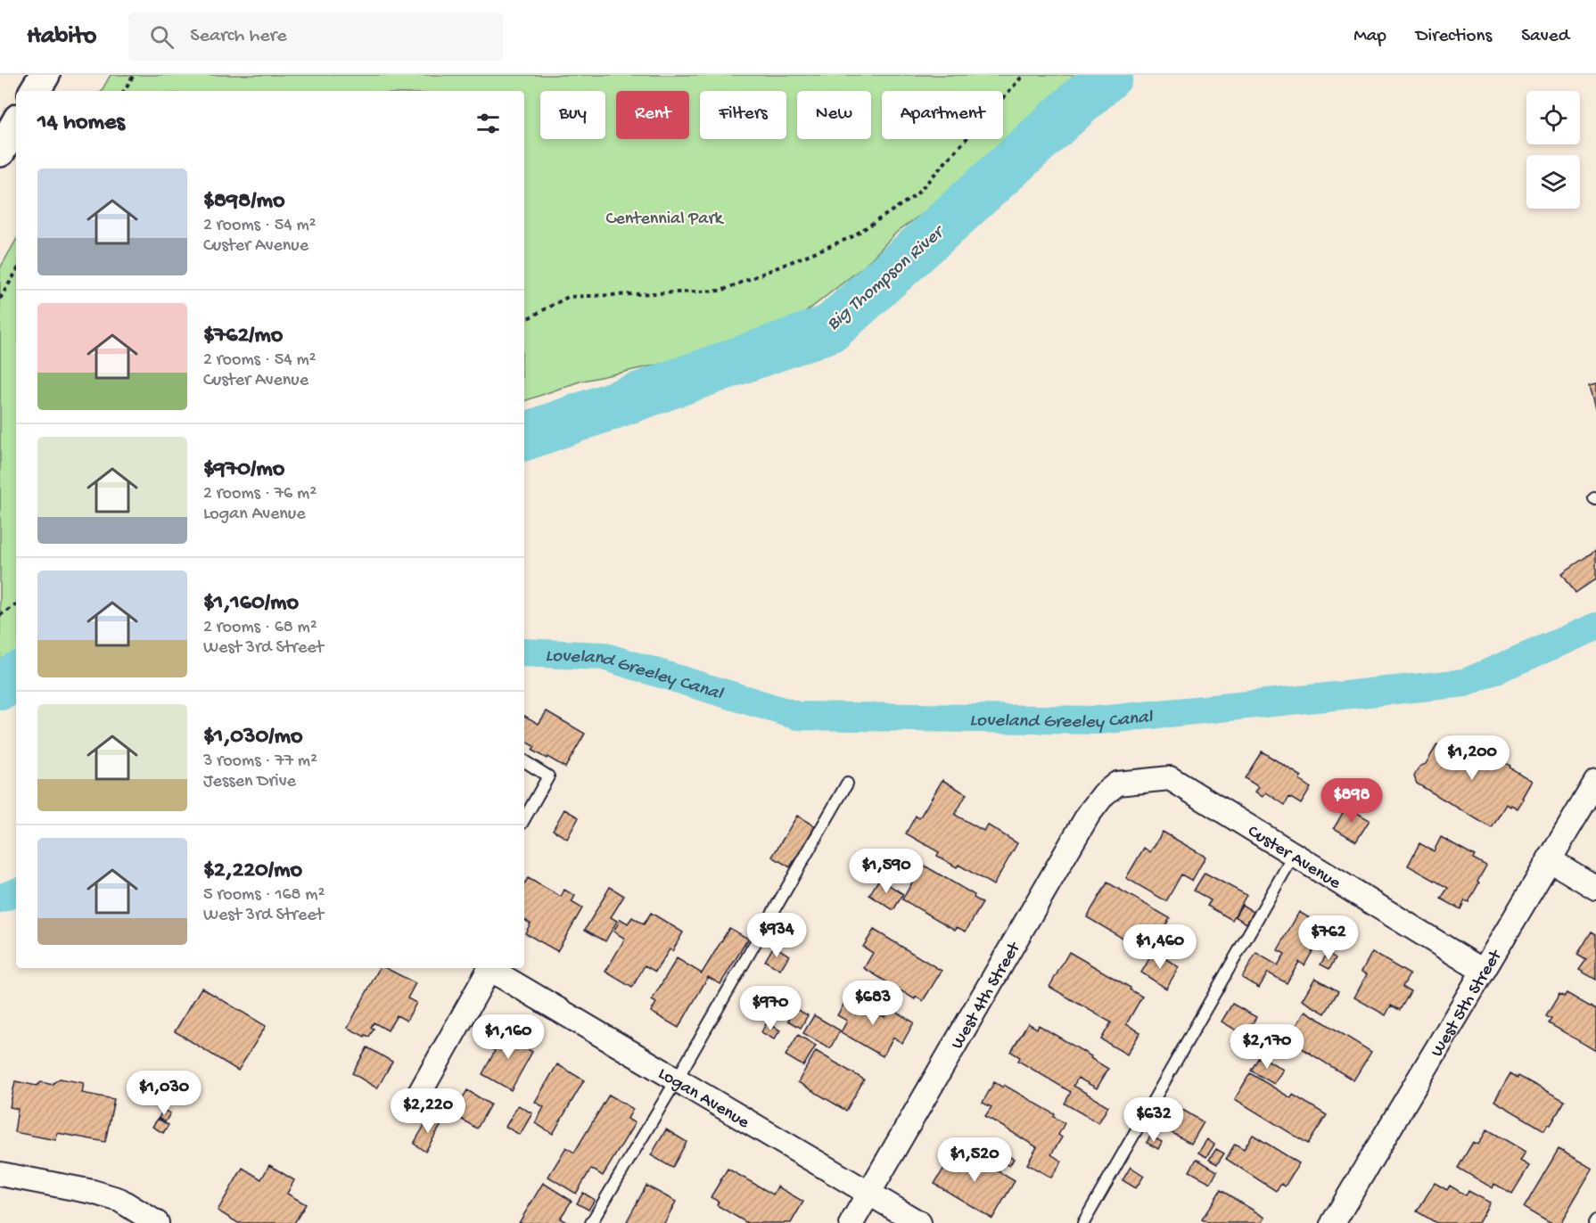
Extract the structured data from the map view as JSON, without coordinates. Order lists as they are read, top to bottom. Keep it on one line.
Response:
{"streets":{"street":["Custer Avenue","West 4th Street","West 5th Street","Logan Avenue"]},"crossings":[["Custer Avenue","West 4th Street"],["Custer Avenue","West 5th Street"],["West 4th Street","Logan Avenue"]],"water":["Big Thompson River","Loveland Greeley Canal"],"parks":["Centennial Park"],"page":{"header":"Habito","search":"Search here","nav":["Map","Directions","Saved"],"chip":["Buy","Rent","Filters","New","Apartment"],"heading":"14 homes","list":[{"name":"$898/mo","note":"2 rooms · 54 m² · Custer Avenue"},{"name":"$762/mo","note":"2 rooms · 54 m² · Custer Avenue"},{"name":"$970/mo","note":"2 rooms · 76 m² · Logan Avenue"},{"name":"$1,160/mo","note":"2 rooms · 68 m² · West 3rd Street"},{"name":"$1,030/mo","note":"3 rooms · 77 m² · Jessen Drive"},{"name":"$2,220/mo","note":"5 rooms · 168 m² · West 3rd Street"}],"price":["$1,200","$898","$1,590","$934","$762","$1,460","$683","$970","$1,160","$2,170","$1,030","$2,220","$632","$1,520"]}}
